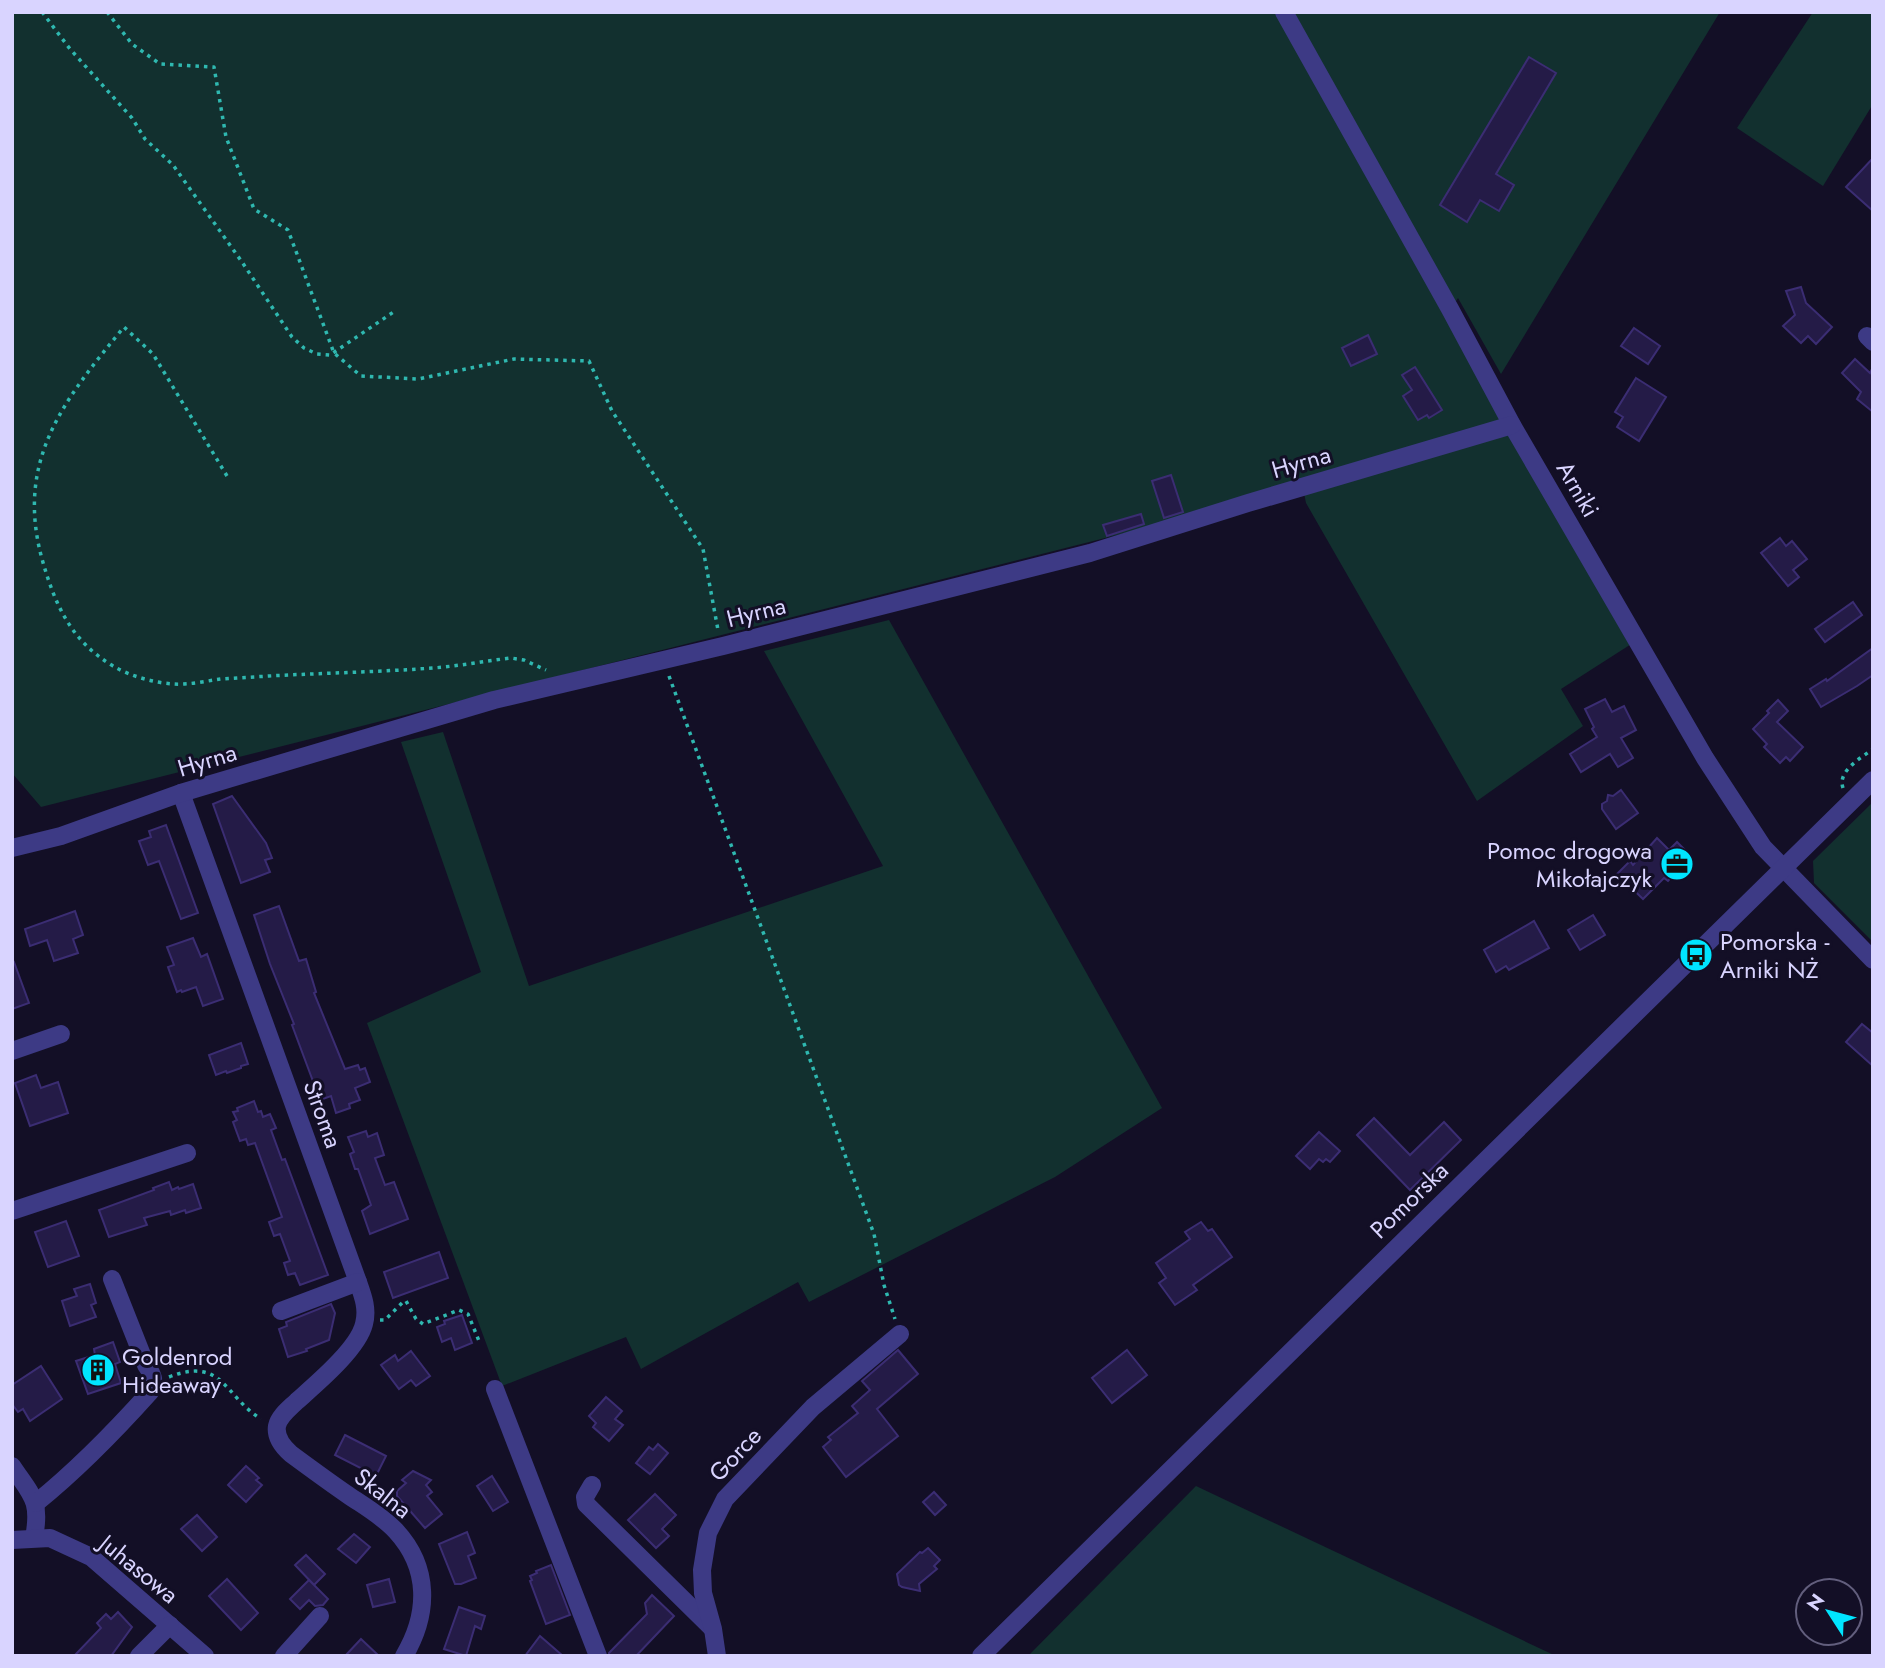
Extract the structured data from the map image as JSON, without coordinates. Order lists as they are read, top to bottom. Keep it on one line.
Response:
{"streets":{"street":["Hyrna","Arniki","Stroma","Pomorska","Gorce","Skalna","Juhasowa"]},"crossings":[["Hyrna","Arniki"],["Hyrna","Stroma"],["Arniki","Pomorska"],["Stroma","Skalna"]],"places":{"office":["Pomoc drogowa Mikołajczyk"],"bus stop":["Pomorska - Arniki NŻ"],"building":["Goldenrod Hideaway"]},"north":"top left"}
